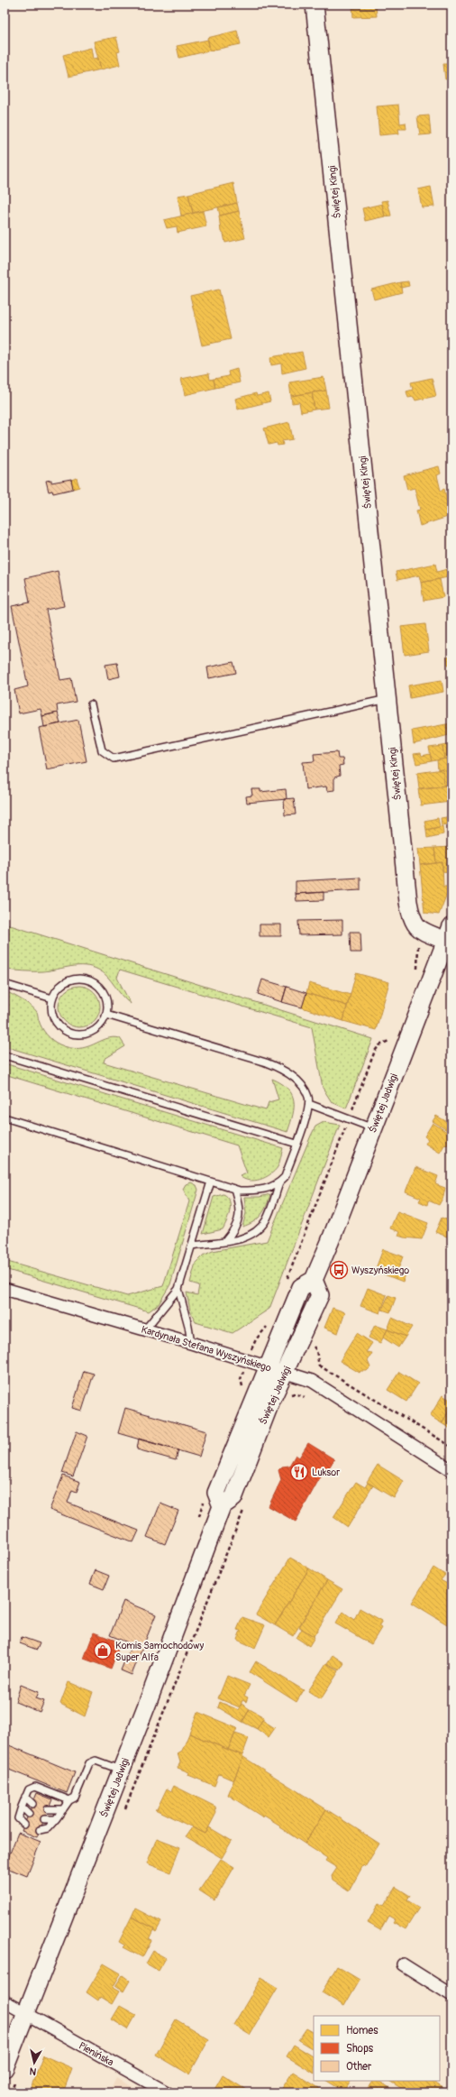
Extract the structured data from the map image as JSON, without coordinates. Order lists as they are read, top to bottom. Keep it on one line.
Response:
{"streets":{"main road":["Świętej Kingi","Świętej Jadwigi"],"street":["Kardynała Stefana Wyszyńskiego","Pienińska"]},"crossings":[["Świętej Jadwigi","Kardynała Stefana Wyszyńskiego"],["Świętej Jadwigi","Pienińska"]],"places":{"bus stop":["Wyszyńskiego"],"restaurant":["Luksor"],"shop":["Komis Samochodowy Super Alfa"]},"legend":["Homes","Shops","Other"],"north":"bottom"}
